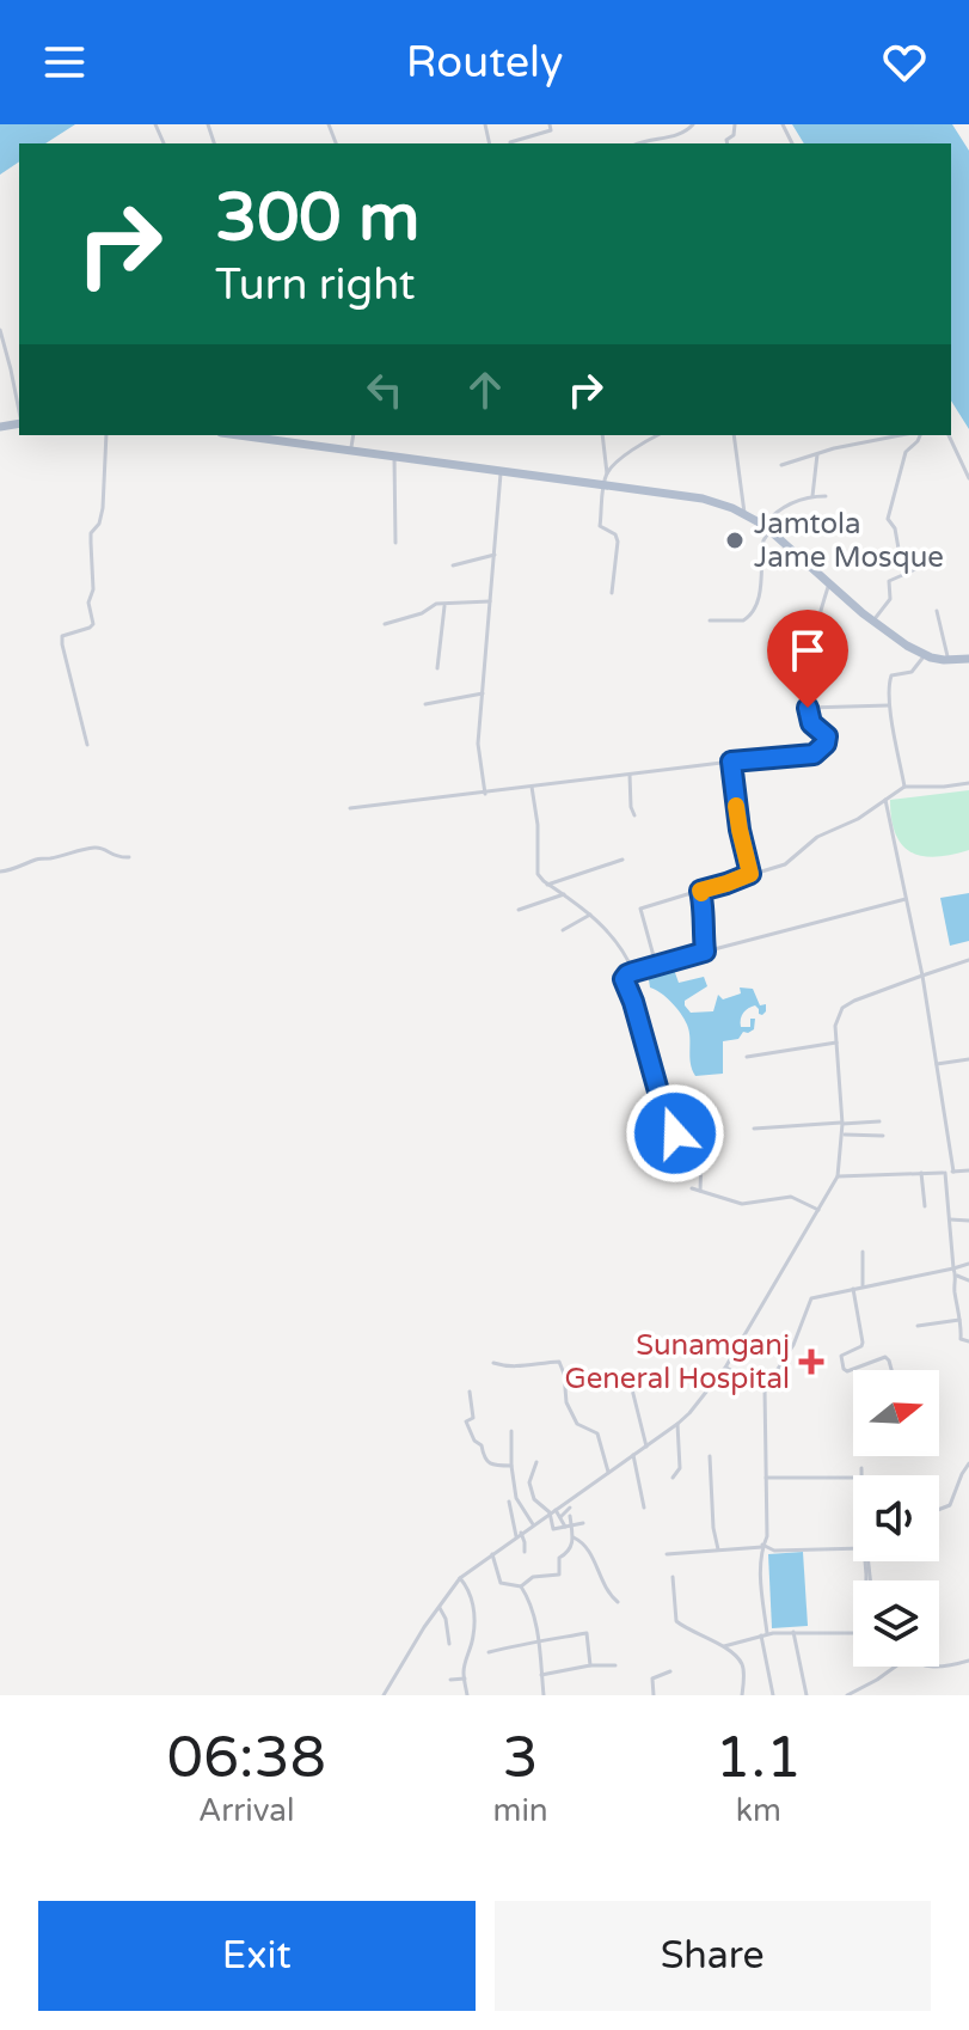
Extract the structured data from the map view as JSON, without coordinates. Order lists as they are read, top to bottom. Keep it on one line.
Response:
{"places":{"other":["Jamtola Jame Mosque"],"health":["Sunamganj General Hospital"]},"north":"right","page":{"header":"Routely","turn":["300 m","Turn right"],"eta":["06:38","Arrival","3","min","1.1","km"],"buttons":["Exit","Share"]}}
